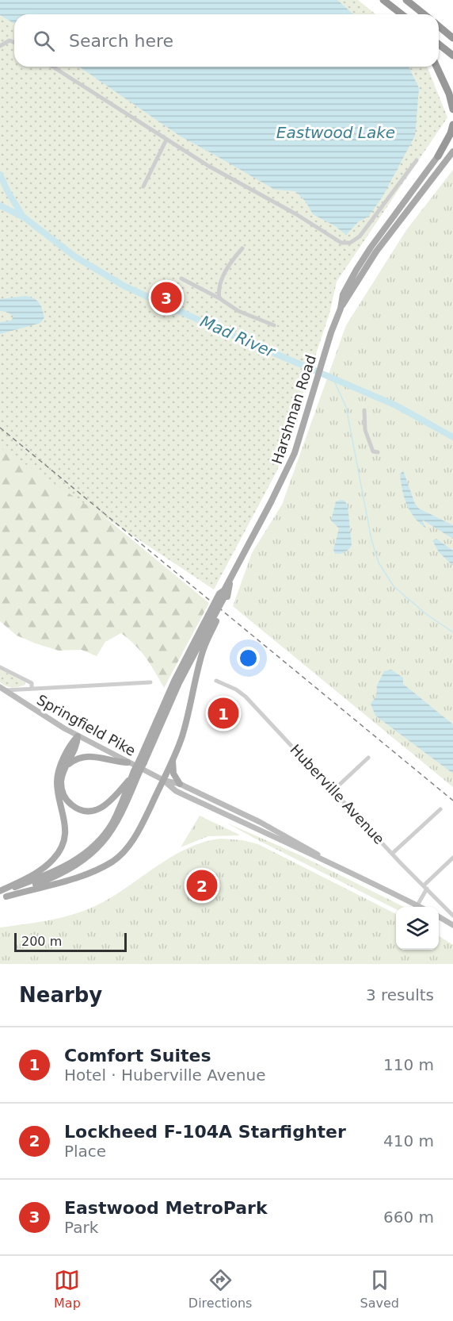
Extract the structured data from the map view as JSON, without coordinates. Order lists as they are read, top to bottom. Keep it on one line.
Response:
{"streets":{"main road":["Harshman Road","Springfield Pike"],"street":["Huberville Avenue"]},"water":["Eastwood Lake","Mad River"],"scale_bar":"200 m","page":{"search":"Search here","pins":["3","1","2"],"scale":"200 m","heading":["Nearby","3 results"],"list":[{"mark":"1","name":"Comfort Suites","note":"Hotel · Huberville Avenue","value":"110 m"},{"mark":"2","name":"Lockheed F-104A Starfighter","note":"Place","value":"410 m"},{"mark":"3","name":"Eastwood MetroPark","note":"Park","value":"660 m"}],"nav":["Map","Directions","Saved"]}}
